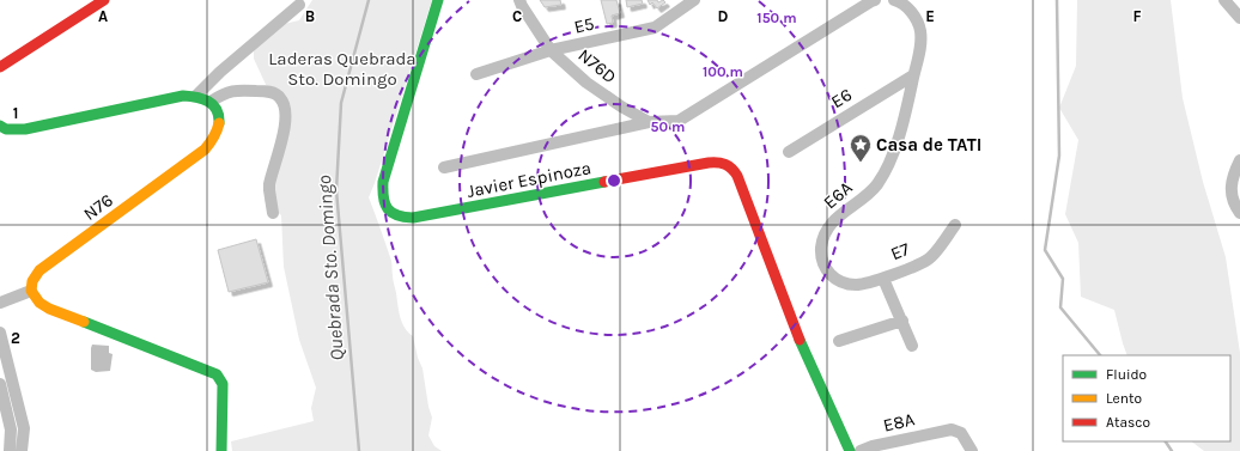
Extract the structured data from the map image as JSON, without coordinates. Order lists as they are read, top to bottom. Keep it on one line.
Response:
{"streets":{"street":["E5","N76D","E6","Javier Espinoza","E6A","N76","E7","E8A"]},"crossings":[["E5","N76D"],["E6","E6A"],["E6A","E7"]],"water":["Quebrada Sto. Domingo"],"parks":["Laderas Quebrada Sto. Domingo"],"places":{"place":["Casa de TATI"]},"legend":["Fluido","Lento","Atasco"],"grid":{"columns":["A","B","C","D","E","F"],"rows":["1","2"]},"rings":["150 m","100 m","50 m"]}
